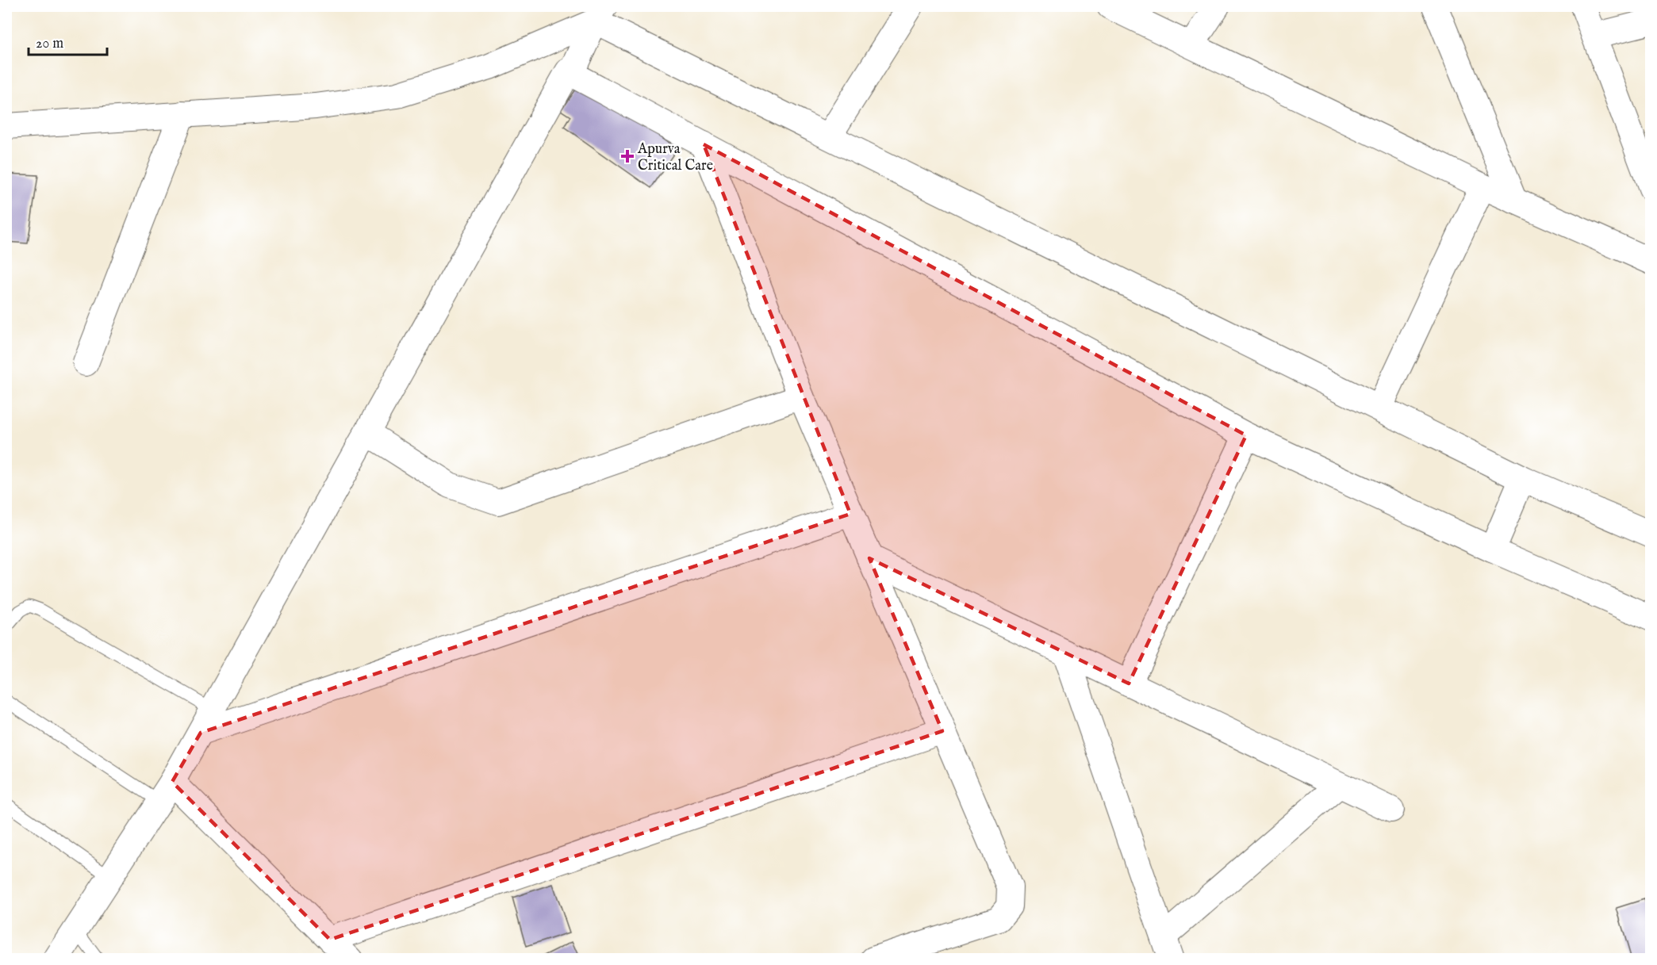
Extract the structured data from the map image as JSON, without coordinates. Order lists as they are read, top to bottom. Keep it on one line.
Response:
{"places":{"health":["Apurva Critical Care"]},"scale_bar":"20 m"}
